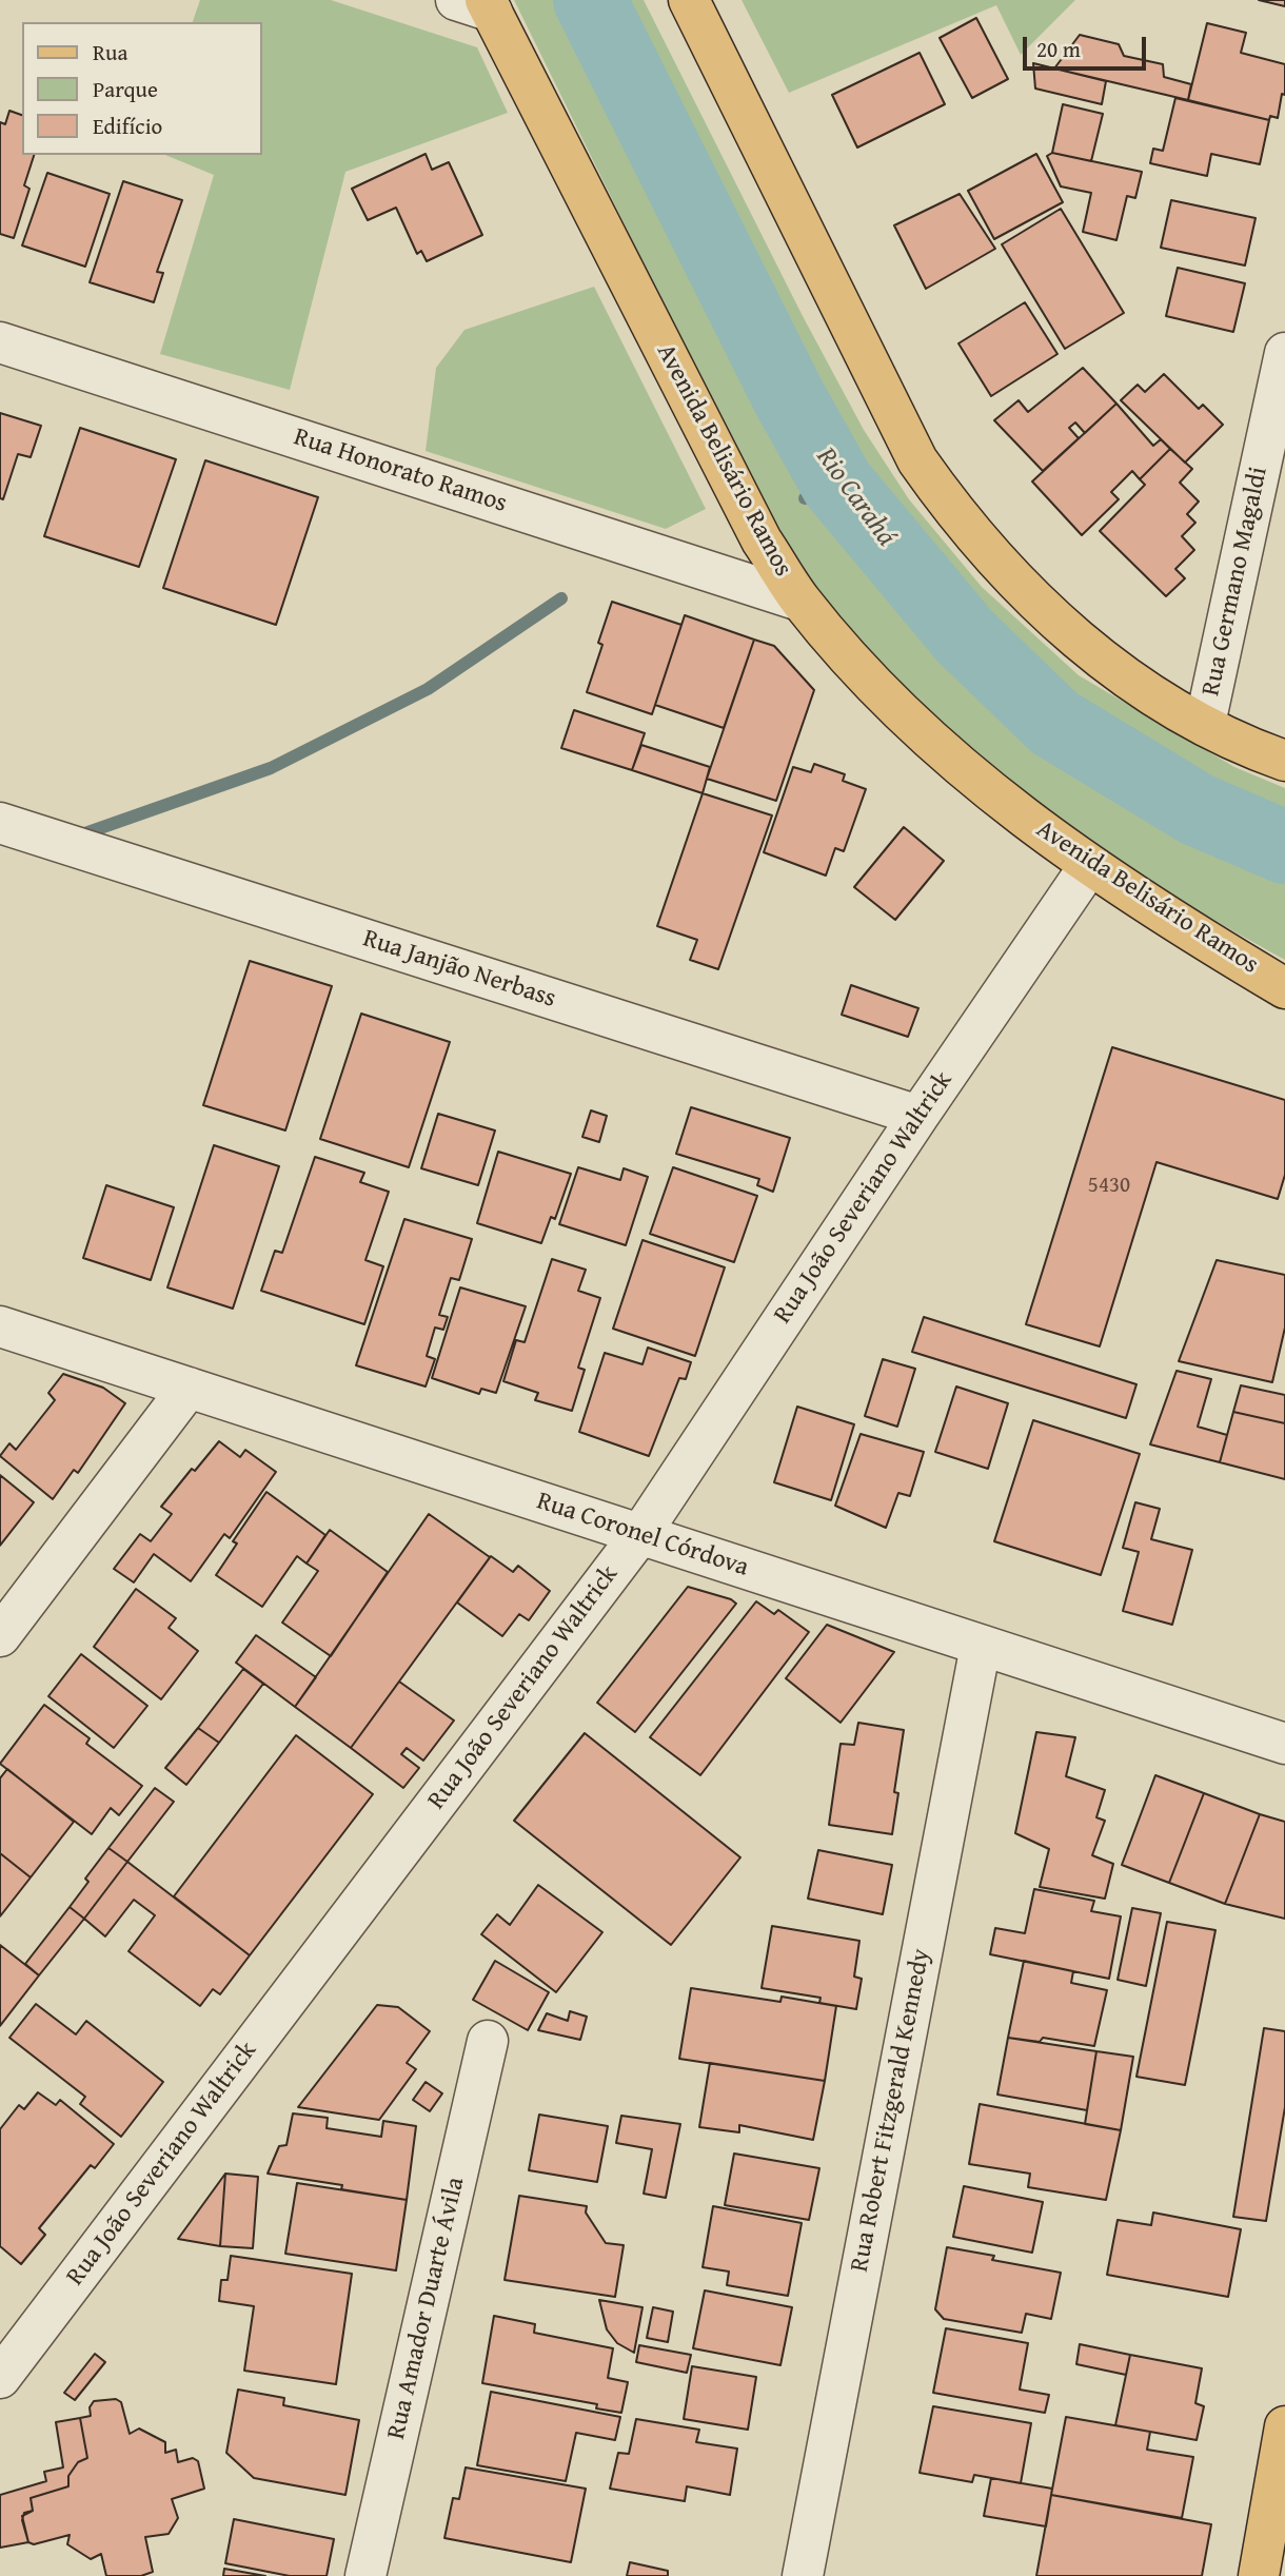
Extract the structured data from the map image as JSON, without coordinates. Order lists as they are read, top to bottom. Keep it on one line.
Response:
{"streets":{"main road":["Avenida Belisário Ramos"],"street":["Rua Honorato Ramos","Rua Germano Magaldi","Rua Janjão Nerbass","Rua João Severiano Waltrick","Rua Coronel Córdova","Rua Robert Fitzgerald Kennedy","Rua Amador Duarte Ávila"]},"crossings":[["Avenida Belisário Ramos","Rua Honorato Ramos"],["Avenida Belisário Ramos","Rua João Severiano Waltrick"],["Rua Janjão Nerbass","Rua João Severiano Waltrick"],["Rua João Severiano Waltrick","Rua Coronel Córdova"],["Rua Coronel Córdova","Rua Robert Fitzgerald Kennedy"]],"water":["Rio Carahá"],"house_numbers":["5430"],"legend":["Rua","Parque","Edifício"],"scale_bar":"20 m"}
